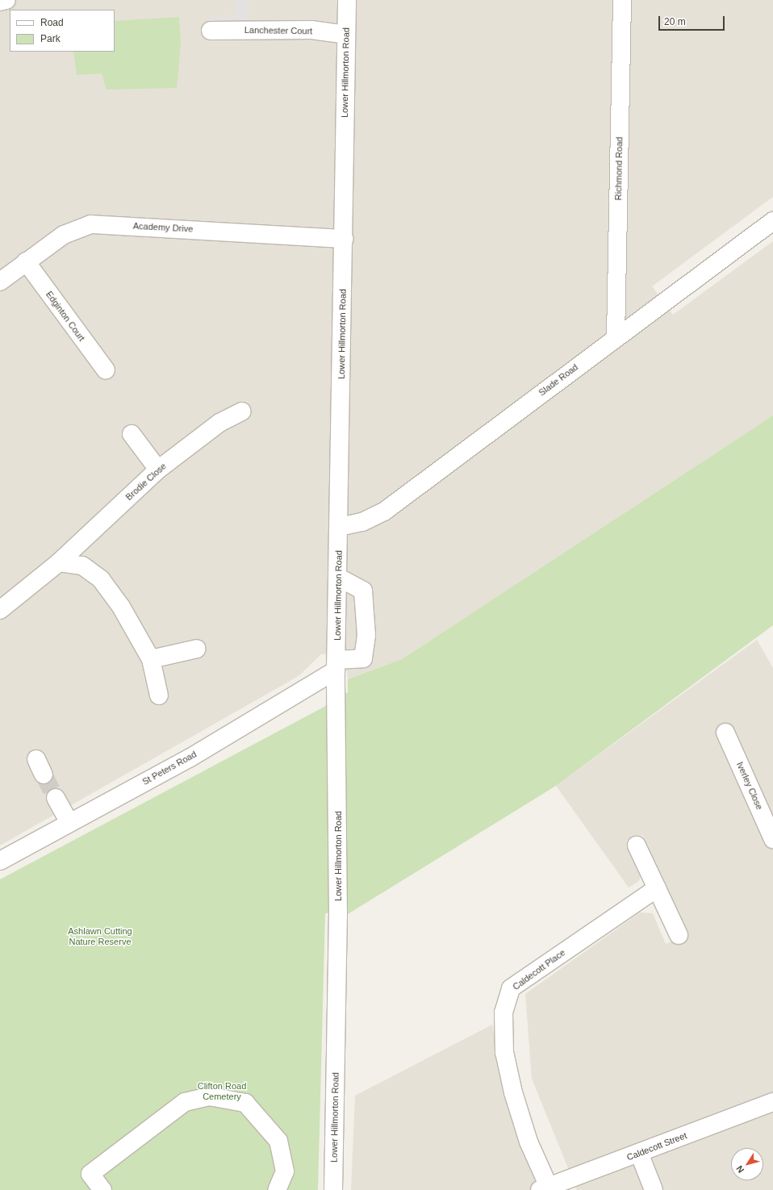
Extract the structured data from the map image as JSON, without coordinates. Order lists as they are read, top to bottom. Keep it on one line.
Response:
{"streets":{"street":["Lanchester Court","Lower Hillmorton Road","Richmond Road","Academy Drive","Edginton Court","Slade Road","Brodie Close","St Peters Road","Iverley Close","Caldecott Place","Caldecott Street"]},"crossings":[["Lanchester Court","Lower Hillmorton Road"],["Lower Hillmorton Road","Academy Drive"],["Lower Hillmorton Road","Slade Road"],["Lower Hillmorton Road","St Peters Road"],["Richmond Road","Slade Road"],["Academy Drive","Edginton Court"],["Caldecott Place","Caldecott Street"]],"parks":["Ashlawn Cutting Nature Reserve","Clifton Road Cemetery"],"legend":["Road","Park"],"scale_bar":"20 m","north":"bottom left"}
